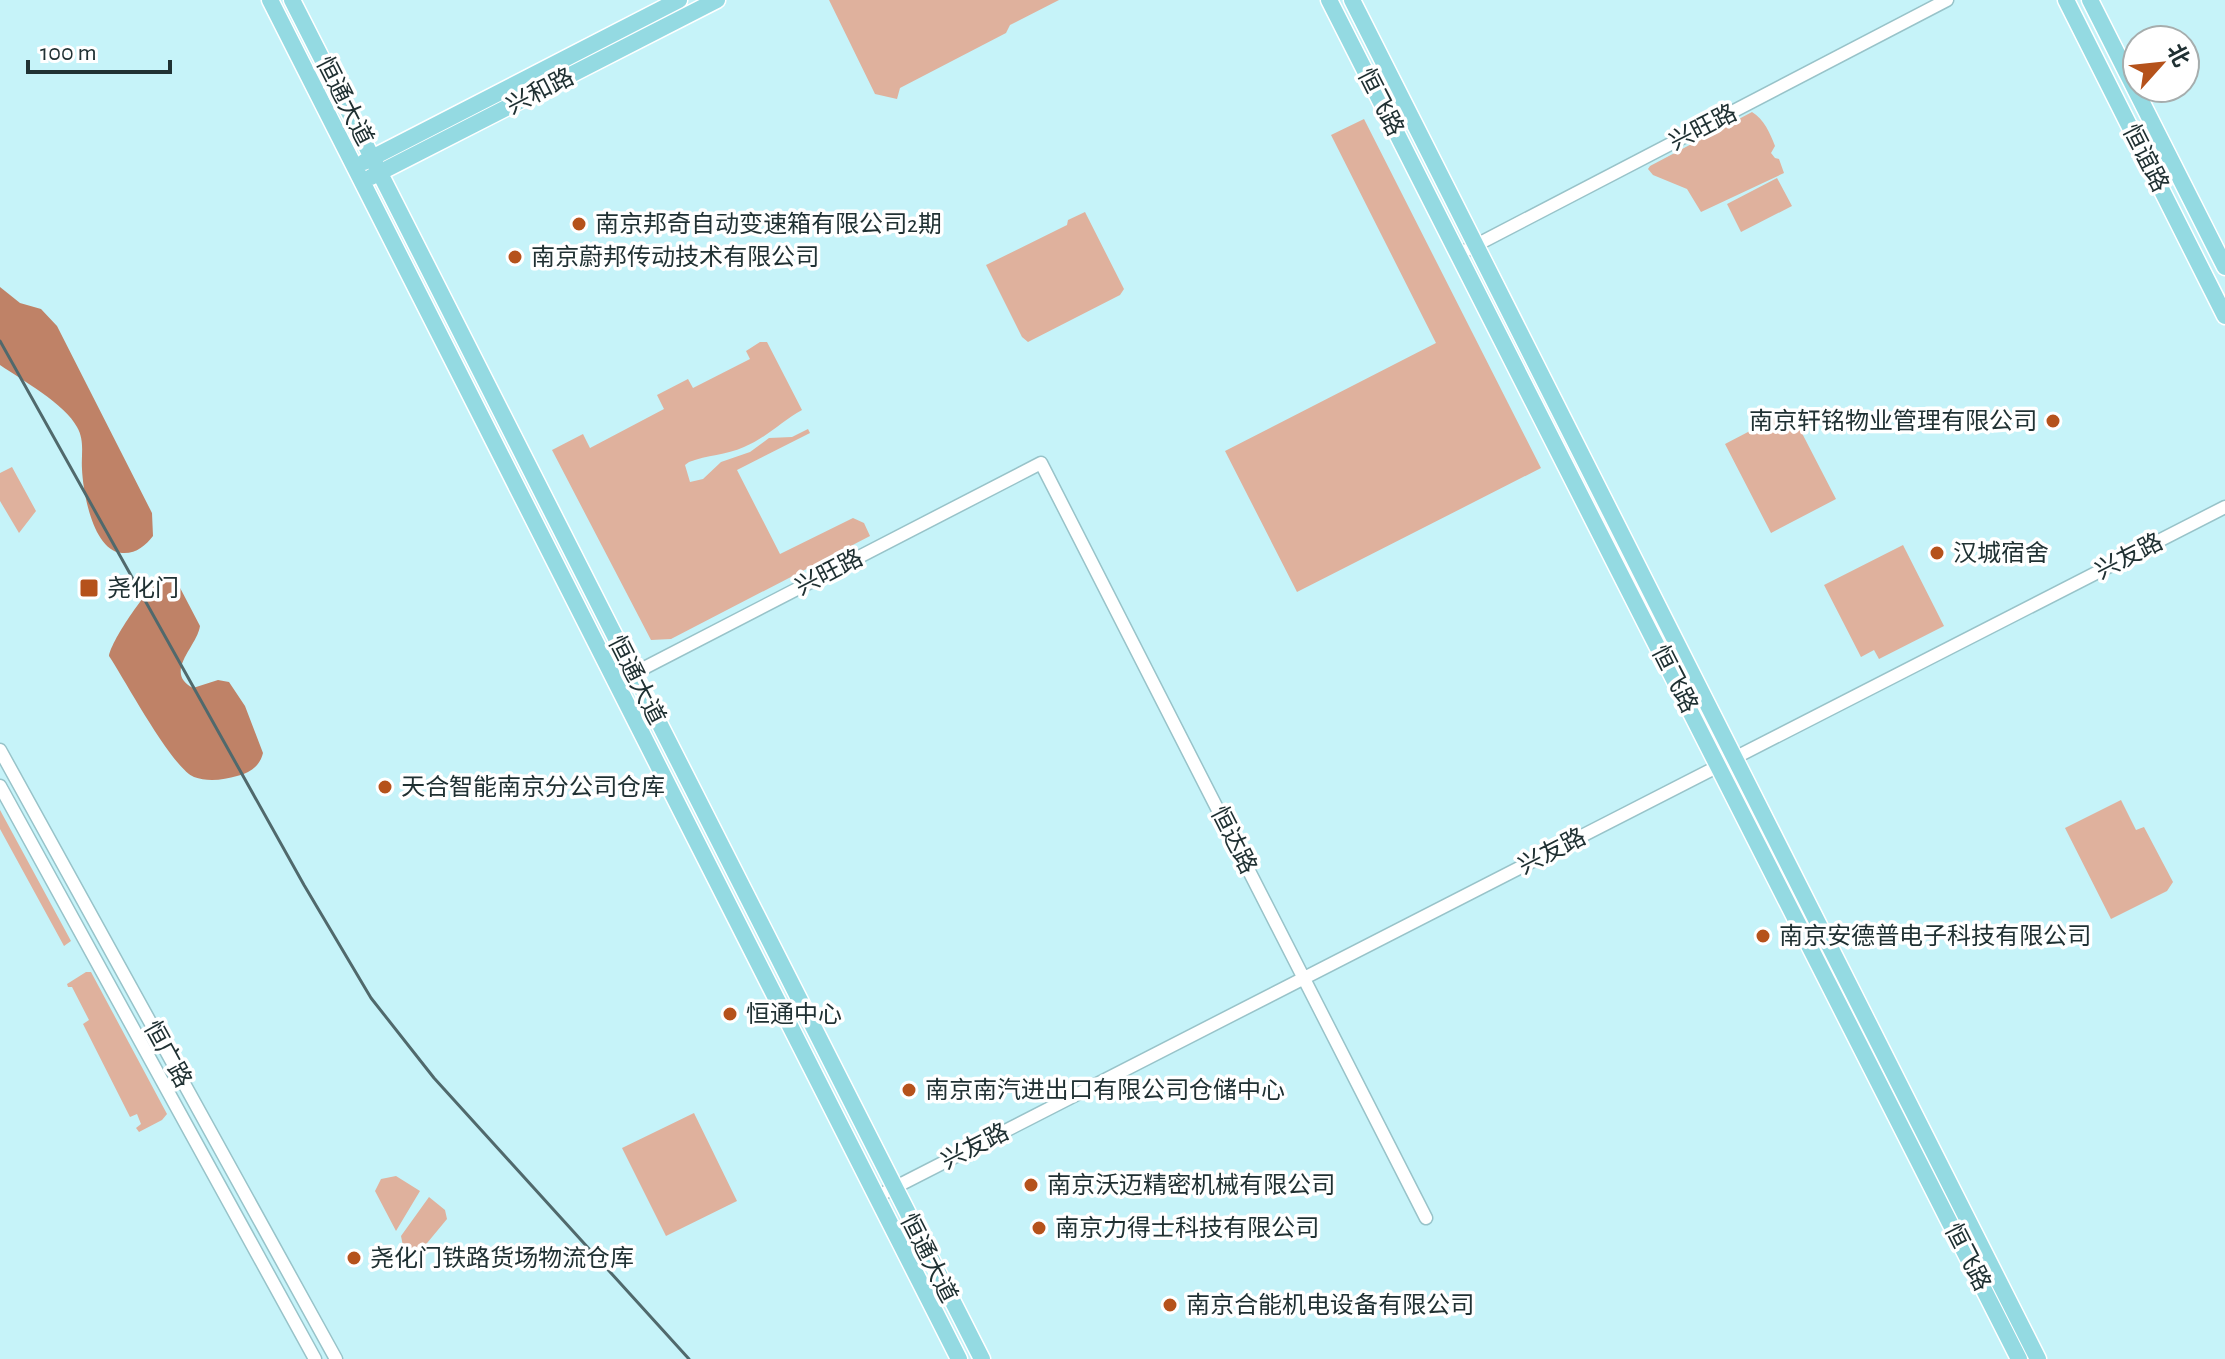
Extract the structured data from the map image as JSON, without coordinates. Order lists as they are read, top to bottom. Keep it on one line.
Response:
{"streets":{"main road":["兴和路","恒通大道","恒飞路","恒谊路"],"street":["兴旺路","兴友路","恒达路","恒广路"]},"crossings":[["兴和路","恒通大道"],["恒通大道","兴旺路"],["恒通大道","兴友路"],["恒飞路","兴旺路"],["恒飞路","兴友路"],["兴旺路","恒达路"],["兴友路","恒达路"]],"places":{"other":["南京邦奇自动变速箱有限公司2期","南京蔚邦传动技术有限公司","南京轩铭物业管理有限公司","汉城宿舍","天合智能南京分公司仓库","南京安德普电子科技有限公司","恒通中心","南京南汽进出口有限公司仓储中心","南京沃迈精密机械有限公司","南京力得士科技有限公司","尧化门铁路货场物流仓库","南京合能机电设备有限公司"],"transit":["尧化门"]},"scale_bar":"100 m","north":"top right"}
